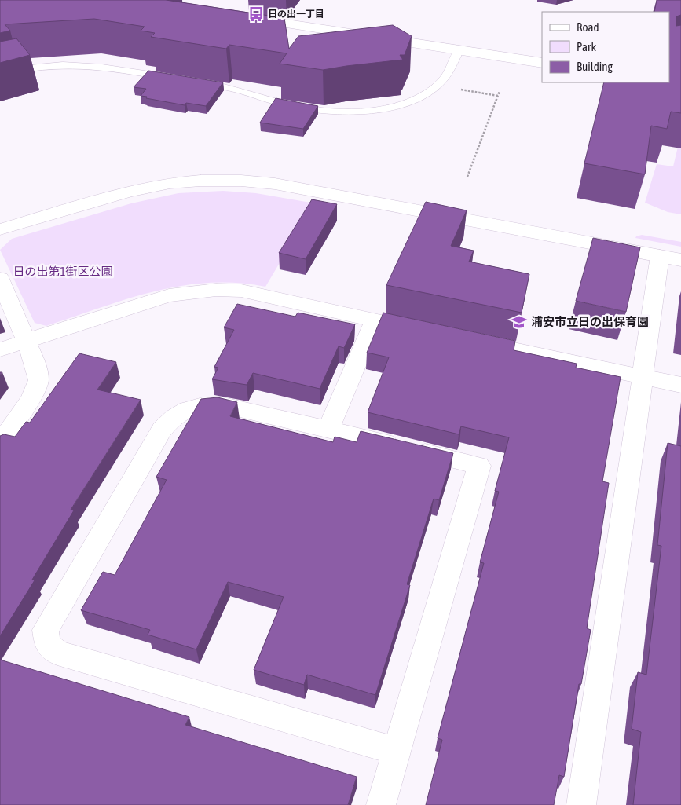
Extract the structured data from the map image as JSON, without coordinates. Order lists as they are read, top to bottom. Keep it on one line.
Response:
{"parks":["日の出第1街区公園"],"places":{"bus stop":["日の出一丁目"],"school or university":["浦安市立日の出保育園"]},"legend":["Road","Park","Building"]}
